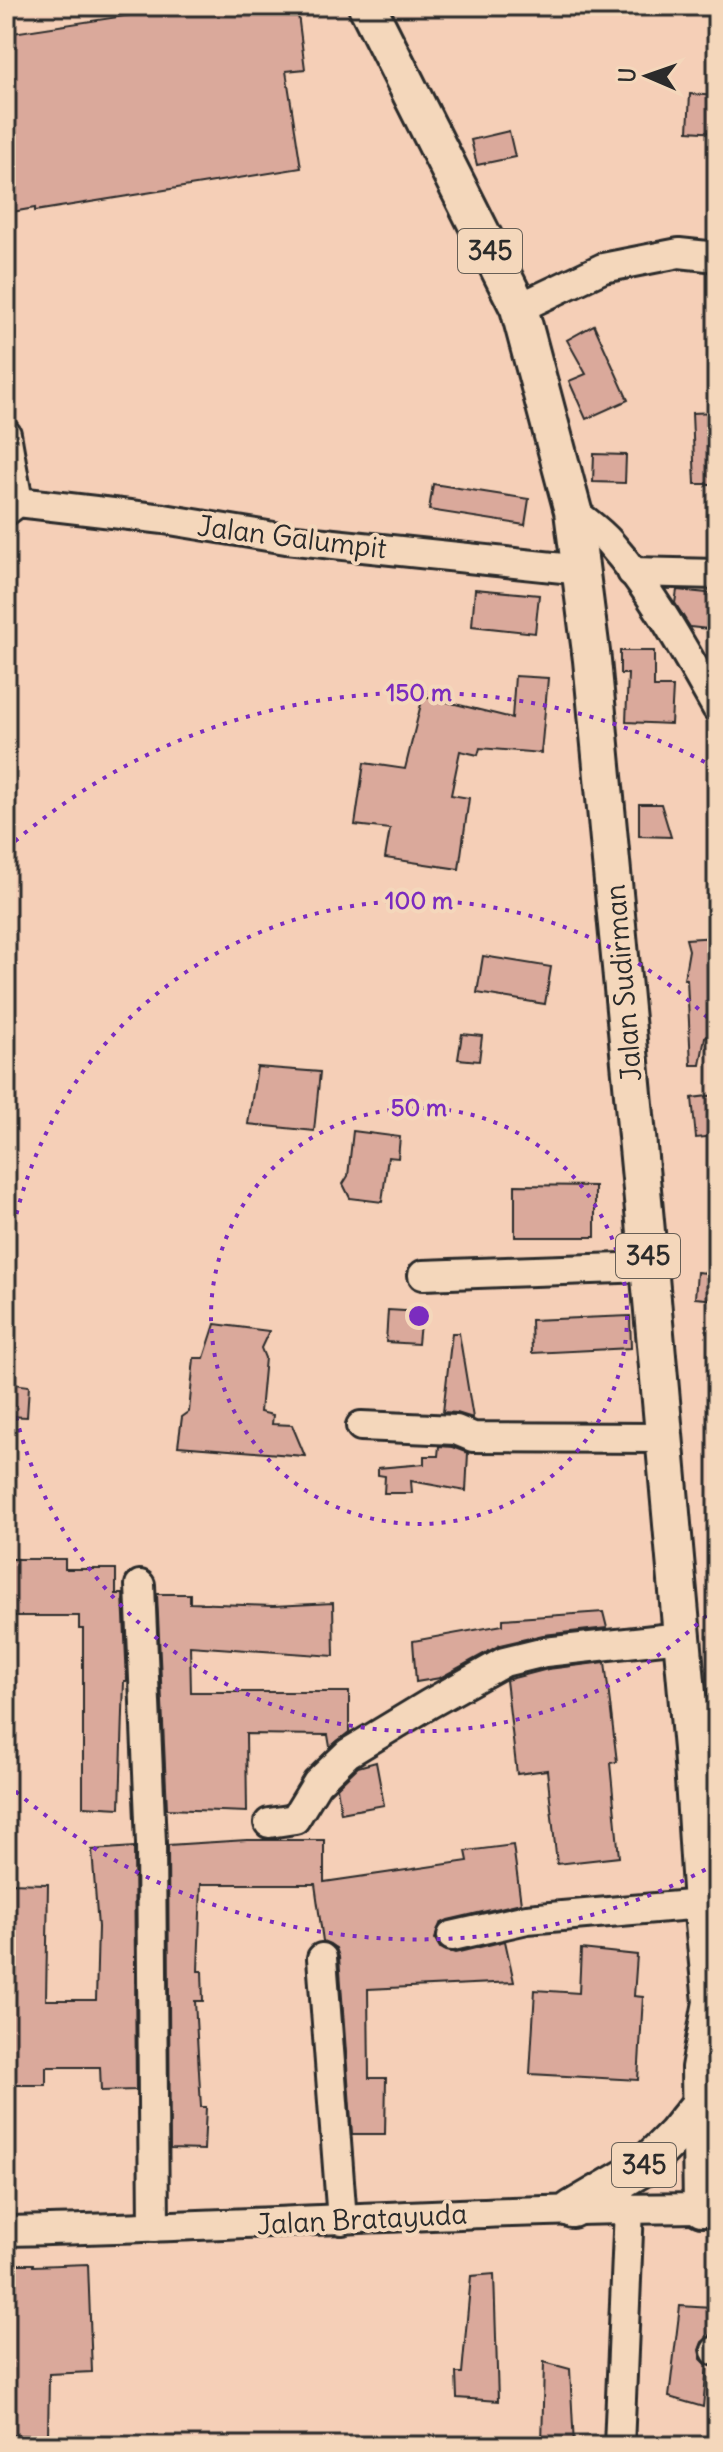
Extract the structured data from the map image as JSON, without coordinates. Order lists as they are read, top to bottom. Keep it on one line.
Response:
{"streets":{"main road":["345","Jalan Sudirman"],"street":["Jalan Galumpit","Jalan Bratayuda"]},"crossings":[["345","Jalan Sudirman"],["345","Jalan Bratayuda"],["Jalan Galumpit","Jalan Sudirman"]],"north":"left","rings":["150 m","100 m","50 m"]}
